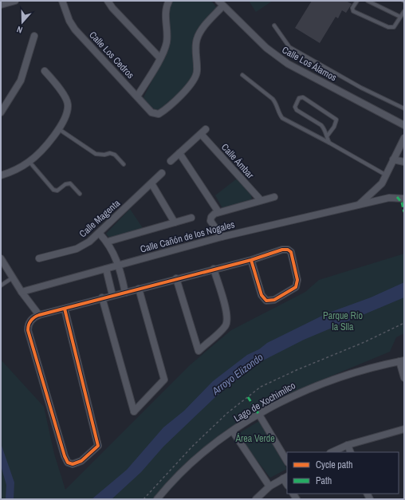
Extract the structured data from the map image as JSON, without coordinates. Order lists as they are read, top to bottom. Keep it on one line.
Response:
{"streets":{"street":["Calle Los Cedros","Calle Los Álamos","Calle Ámbar","Calle Magenta","Calle Cañón de los Nogales","Lago de Xochimilco"]},"crossings":[["Calle Los Cedros","Calle Los Álamos"]],"water":["Arroyo Elizondo"],"parks":["Parque Río la Slla","Área Verde"],"legend":["Cycle path","Path"],"north":"bottom"}
